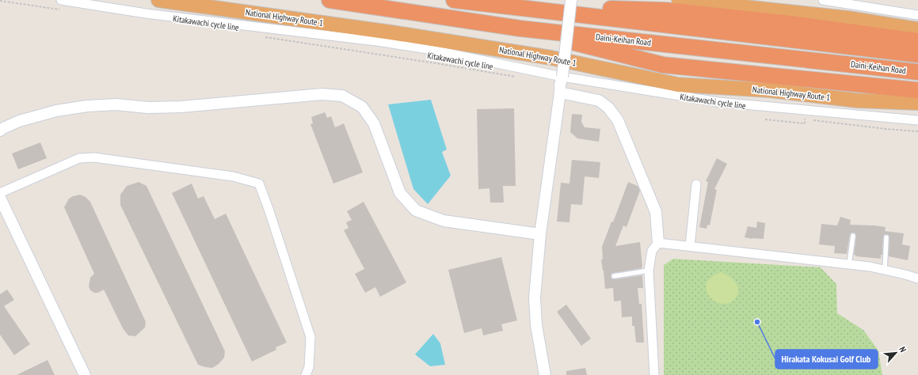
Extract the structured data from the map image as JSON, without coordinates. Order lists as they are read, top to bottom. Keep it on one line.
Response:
{"streets":{"highway":["National Highway Route 1","Daini-Keihan Road"],"path":["Kitakawachi cycle line"]},"places":["Hirakata Kokusai Golf Club"],"north":"top right"}
